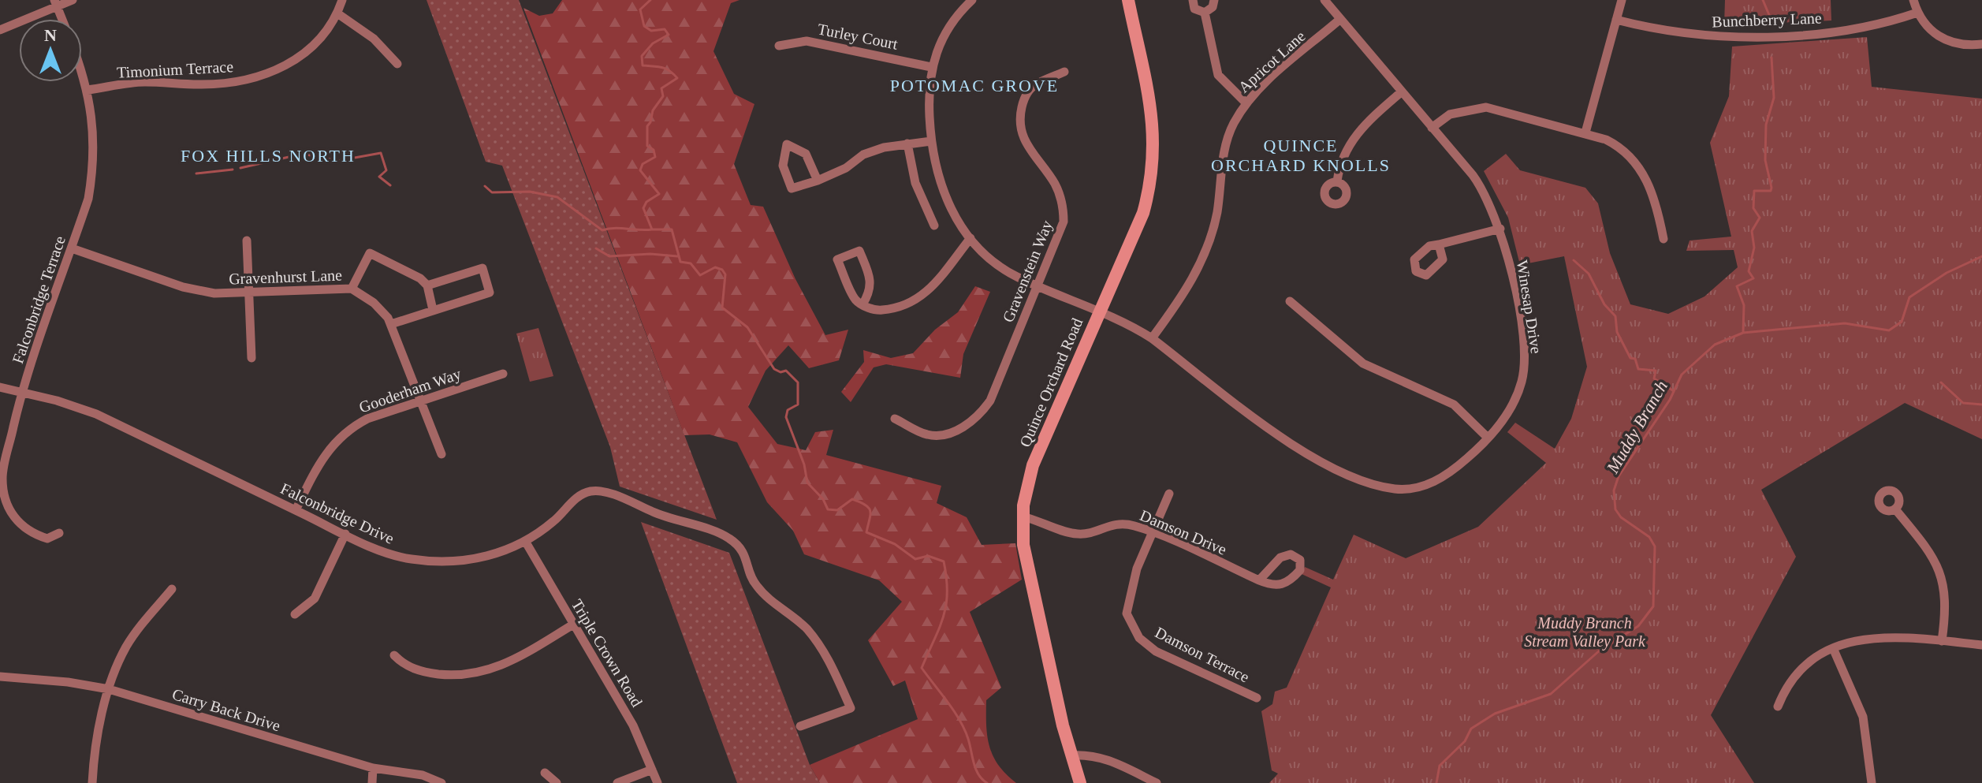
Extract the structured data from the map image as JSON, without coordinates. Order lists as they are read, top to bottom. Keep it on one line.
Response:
{"streets":{"street":["Bunchberry Lane","Turley Court","Apricot Lane","Timonium Terrace","Gravenstein Way","Gravenhurst Lane","Falconbridge Terrace","Winesap Drive","Quince Orchard Road","Gooderham Way","Falconbridge Drive","Damson Drive","Triple Crown Road","Damson Terrace","Carry Back Drive"]},"crossings":[["Turley Court","Winesap Drive"],["Apricot Lane","Winesap Drive"],["Timonium Terrace","Falconbridge Terrace"],["Gravenstein Way","Winesap Drive"],["Gravenhurst Lane","Falconbridge Terrace"],["Gravenhurst Lane","Gooderham Way"],["Falconbridge Terrace","Falconbridge Drive"],["Winesap Drive","Quince Orchard Road"],["Quince Orchard Road","Damson Drive"],["Gooderham Way","Falconbridge Drive"],["Falconbridge Drive","Triple Crown Road"],["Damson Drive","Damson Terrace"]],"districts":["POTOMAC GROVE","QUINCE ORCHARD KNOLLS","FOX HILLS NORTH"],"water":["Muddy Branch"],"parks":["Muddy Branch Stream Valley Park"],"north":"top"}
